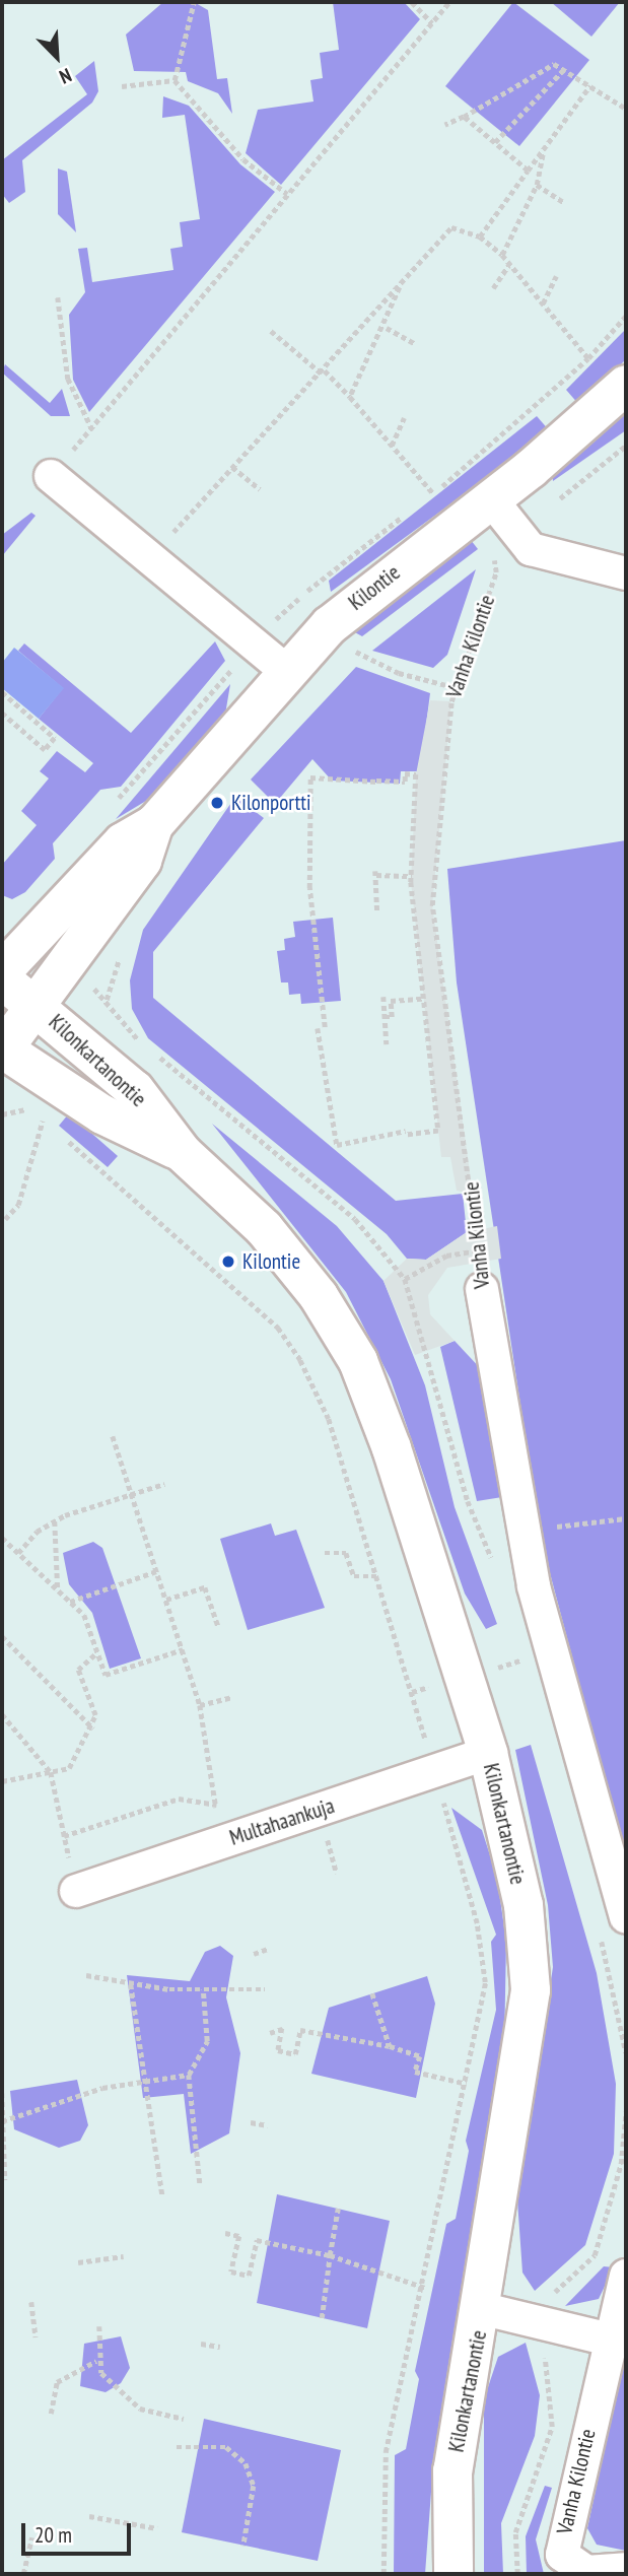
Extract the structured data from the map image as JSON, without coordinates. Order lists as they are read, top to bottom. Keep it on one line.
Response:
{"streets":{"street":["Kilontie","Vanha Kilontie","Kilonkartanontie","Multahaankuja"]},"crossings":[["Kilontie","Kilonkartanontie"],["Kilonkartanontie","Multahaankuja"]],"places":["Kilonportti","Kilontie"],"scale_bar":"20 m","north":"bottom right"}
